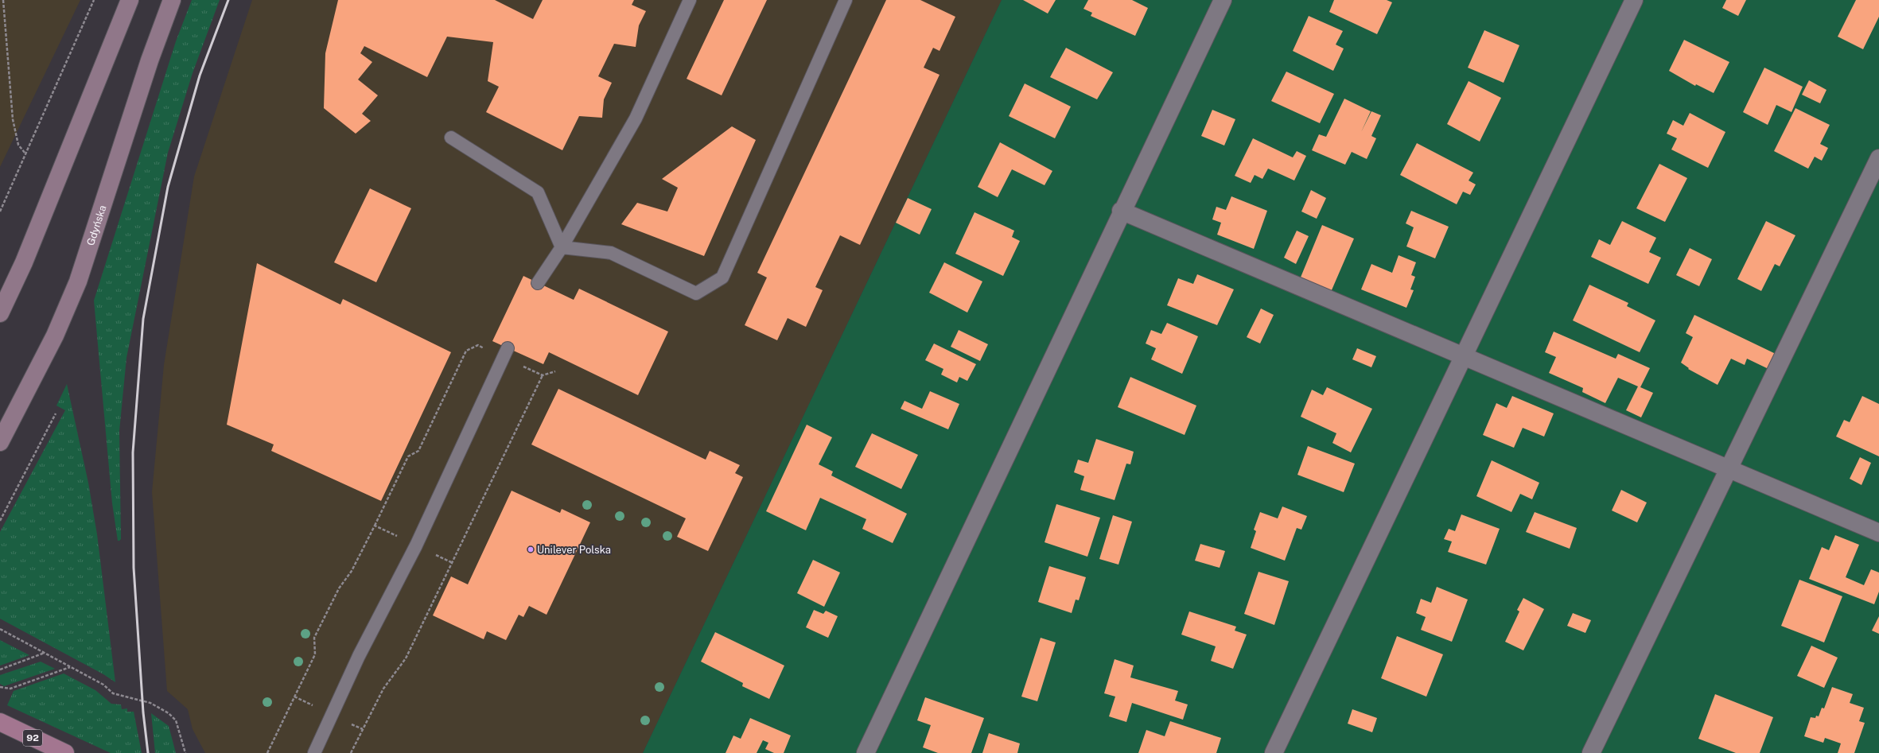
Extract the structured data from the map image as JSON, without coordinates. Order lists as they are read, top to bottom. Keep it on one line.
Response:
{"streets":{"main road":["Gdyńska","92"]},"places":["Unilever Polska"]}
